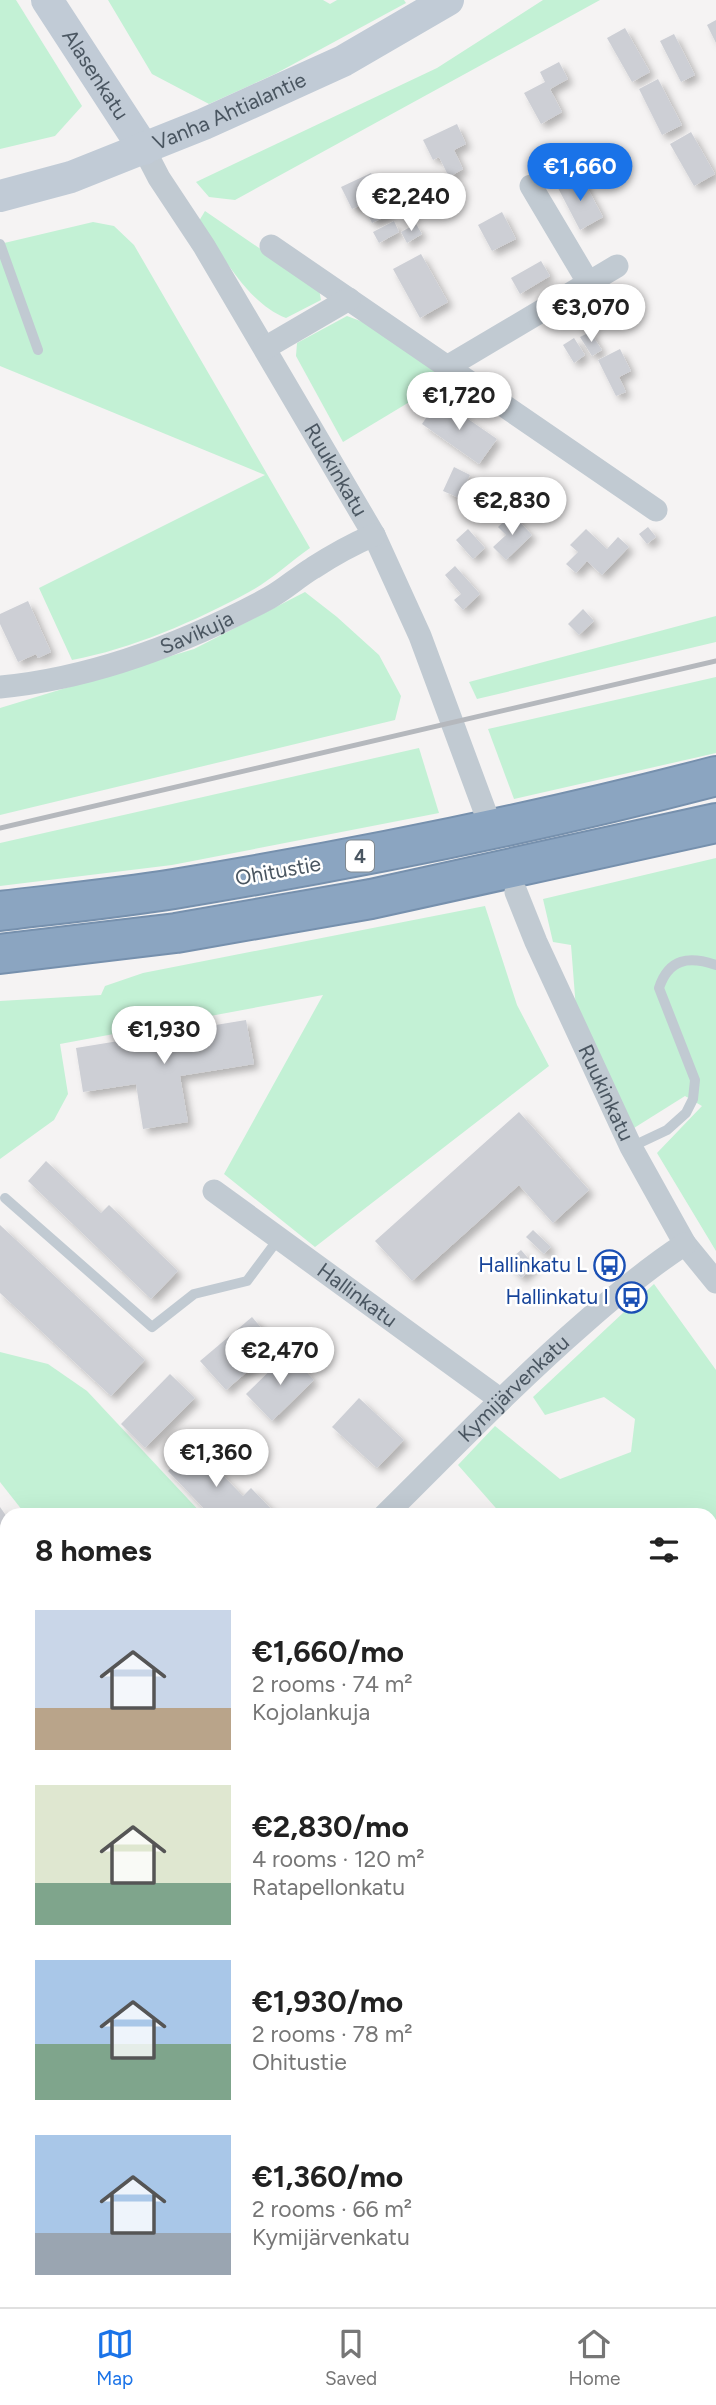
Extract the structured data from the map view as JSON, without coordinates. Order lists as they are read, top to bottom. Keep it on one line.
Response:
{"streets":{"highway":["4","Ohitustie"],"street":["Alasenkatu","Vanha Ahtialantie","Ruukinkatu","Savikuja","Hallinkatu","Kymijärvenkatu"]},"crossings":[["Alasenkatu","Vanha Ahtialantie"],["Alasenkatu","Ruukinkatu"],["Vanha Ahtialantie","Ruukinkatu"],["Ruukinkatu","Savikuja"],["Ruukinkatu","Kymijärvenkatu"],["Hallinkatu","Kymijärvenkatu"]],"places":{"bus stop":["Hallinkatu L","Hallinkatu I"]},"page":{"price":["€1,660","€2,240","€3,070","€1,720","€2,830","€1,930","€2,470","€1,360"],"heading":"8 homes","list":[{"name":"€1,660/mo","note":"2 rooms · 74 m² · Kojolankuja"},{"name":"€2,830/mo","note":"4 rooms · 120 m² · Ratapellonkatu"},{"name":"€1,930/mo","note":"2 rooms · 78 m² · Ohitustie"},{"name":"€1,360/mo","note":"2 rooms · 66 m² · Kymijärvenkatu"}],"tabs":["Map","Saved","Home"]}}
